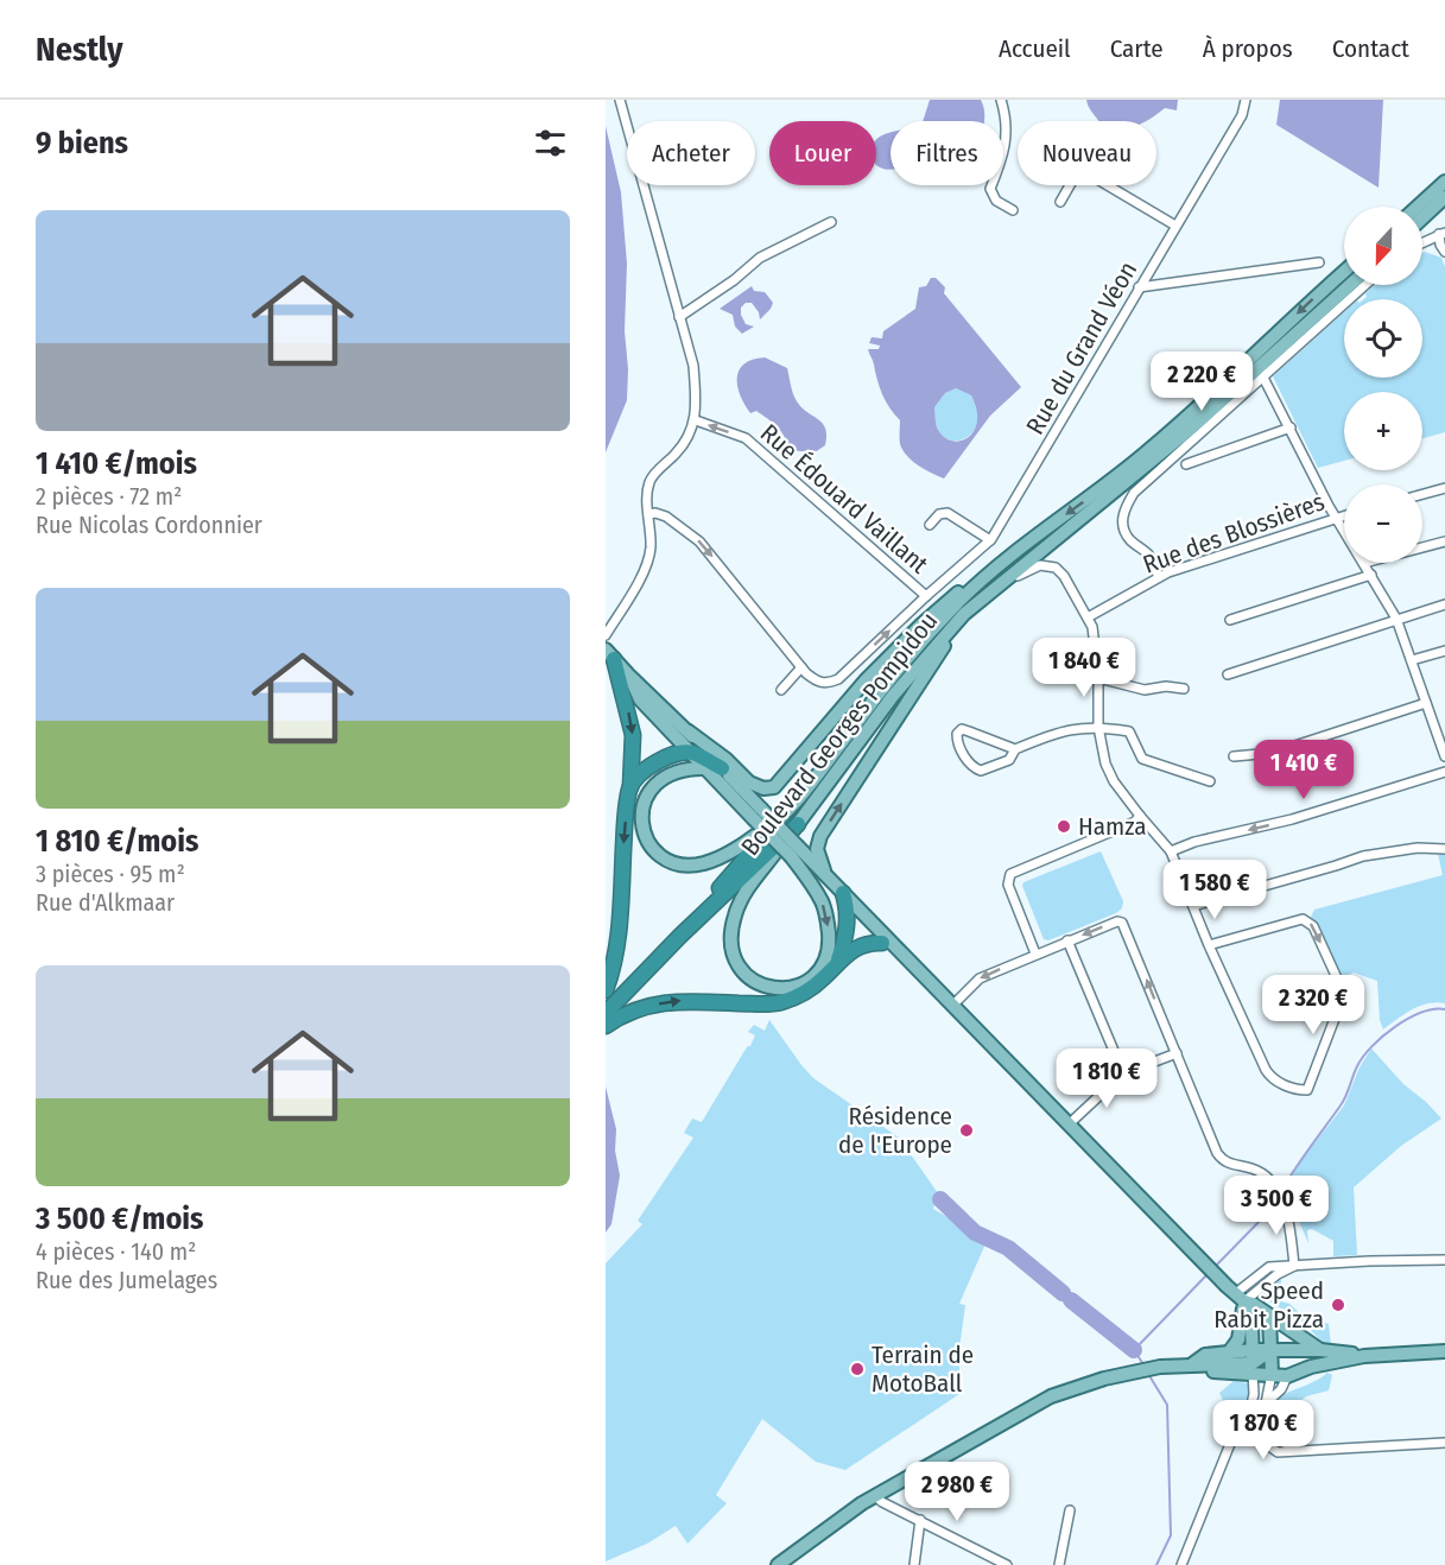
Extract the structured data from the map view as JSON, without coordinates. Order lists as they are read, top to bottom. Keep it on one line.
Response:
{"streets":{"main road":["Boulevard Georges Pompidou"],"street":["Rue du Grand Véon","Rue Édouard Vaillant","Rue des Blossières"]},"crossings":[["Rue du Grand Véon","Rue Édouard Vaillant"]],"one_way":["Rue Édouard Vaillant"],"places":["Hamza","Résidence de l'Europe","Speed Rabit Pizza","Terrain de MotoBall"],"north":"bottom","page":{"header":"Nestly","nav":["Accueil","Carte","À propos","Contact"],"heading":"9 biens","chip":["Acheter","Louer","Filtres","Nouveau"],"list":[{"name":"1 410 €/mois","note":"2 pièces · 72 m² · Rue Nicolas Cordonnier"},{"name":"1 810 €/mois","note":"3 pièces · 95 m² · Rue d'Alkmaar"},{"name":"3 500 €/mois","note":"4 pièces · 140 m² · Rue des Jumelages"}],"map_buttons":["+","−"],"price":["2 220 €","1 840 €","1 410 €","1 580 €","2 320 €","1 810 €","3 500 €","1 870 €","2 980 €"]}}
